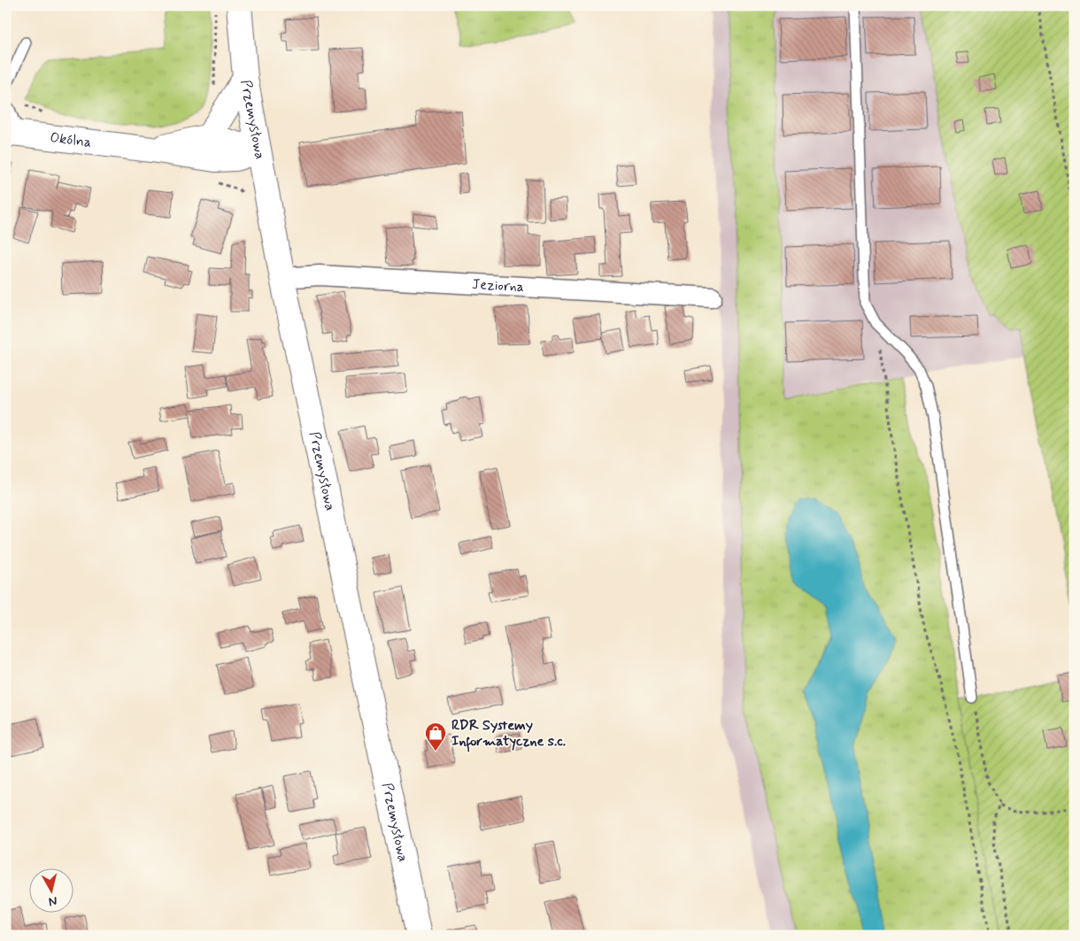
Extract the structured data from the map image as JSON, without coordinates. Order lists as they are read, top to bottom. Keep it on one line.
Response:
{"streets":{"main road":["Przemysłowa","Okólna"],"street":["Jeziorna"]},"crossings":[["Przemysłowa","Okólna"],["Przemysłowa","Jeziorna"]],"places":{"shop":["RDR Systemy Informatyczne s.c."]},"north":"bottom"}
